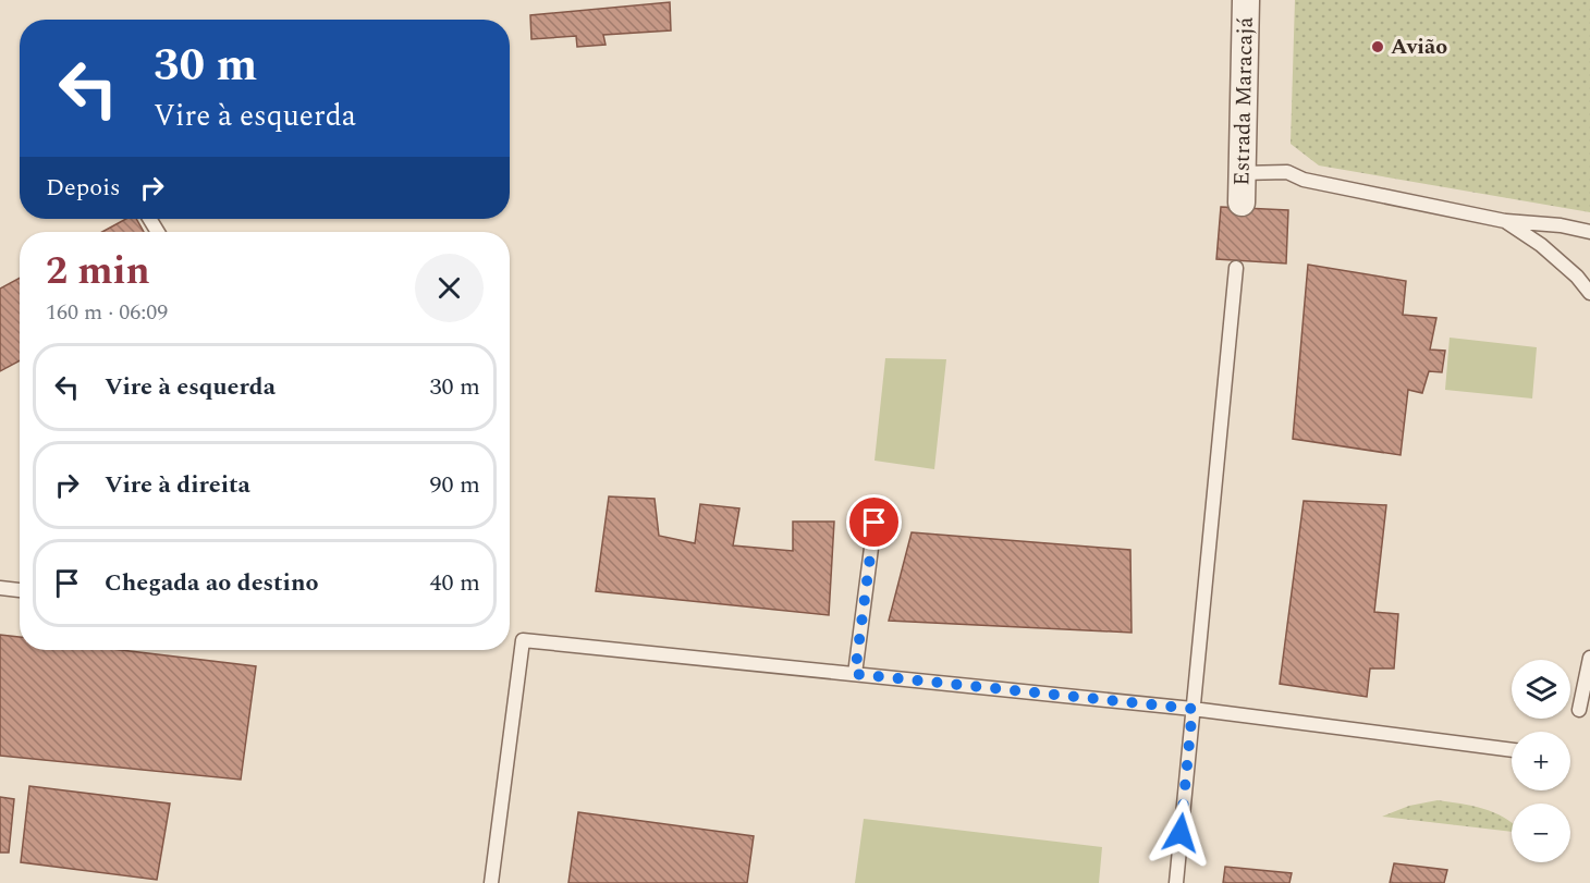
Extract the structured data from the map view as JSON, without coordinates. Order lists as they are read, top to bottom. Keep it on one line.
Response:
{"streets":{"street":["Estrada Maracajá"]},"places":["Avião"],"page":{"turn":["30 m","Vire à esquerda"],"then":"Depois","heading":["2 min","160 m · 06:09"],"list":[{"name":"Vire à esquerda","value":"30 m"},{"name":"Vire à direita","value":"90 m"},{"name":"Chegada ao destino","value":"40 m"}],"map_buttons":["+","−"]}}
